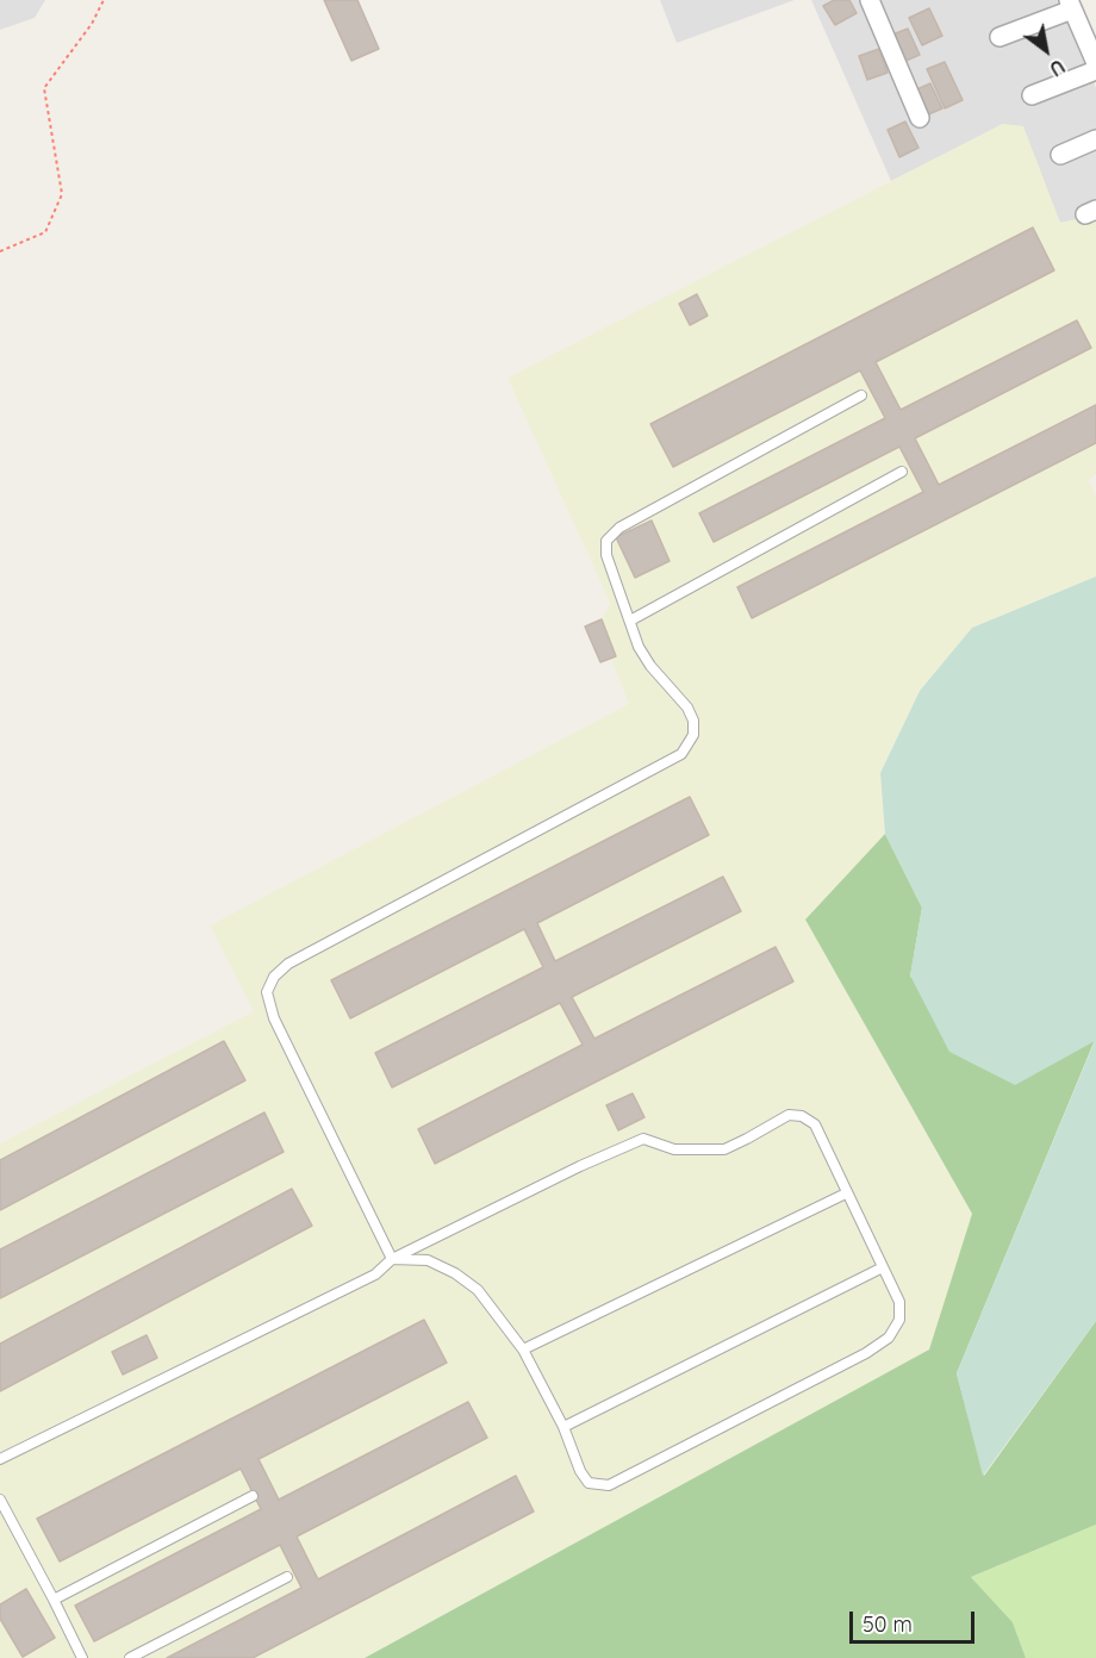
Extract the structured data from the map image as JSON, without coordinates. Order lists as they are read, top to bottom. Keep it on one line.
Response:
{"scale_bar":"50 m","north":"bottom right"}
